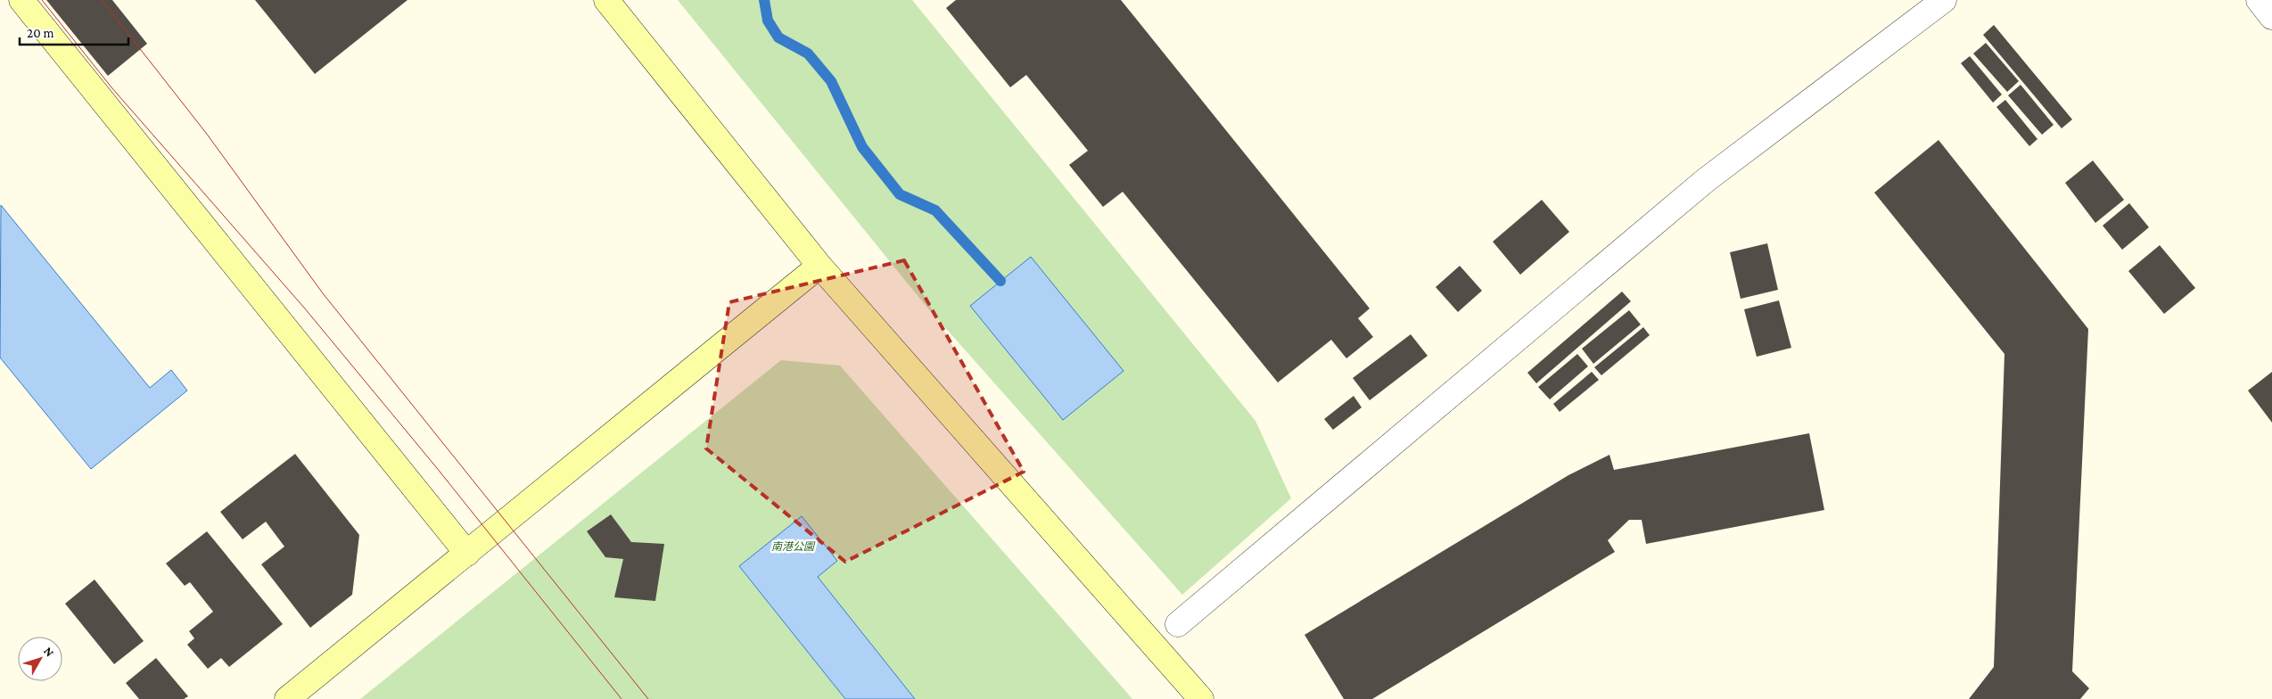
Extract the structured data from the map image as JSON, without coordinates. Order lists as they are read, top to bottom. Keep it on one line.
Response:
{"parks":["南港公園"],"scale_bar":"20 m","north":"top right"}
